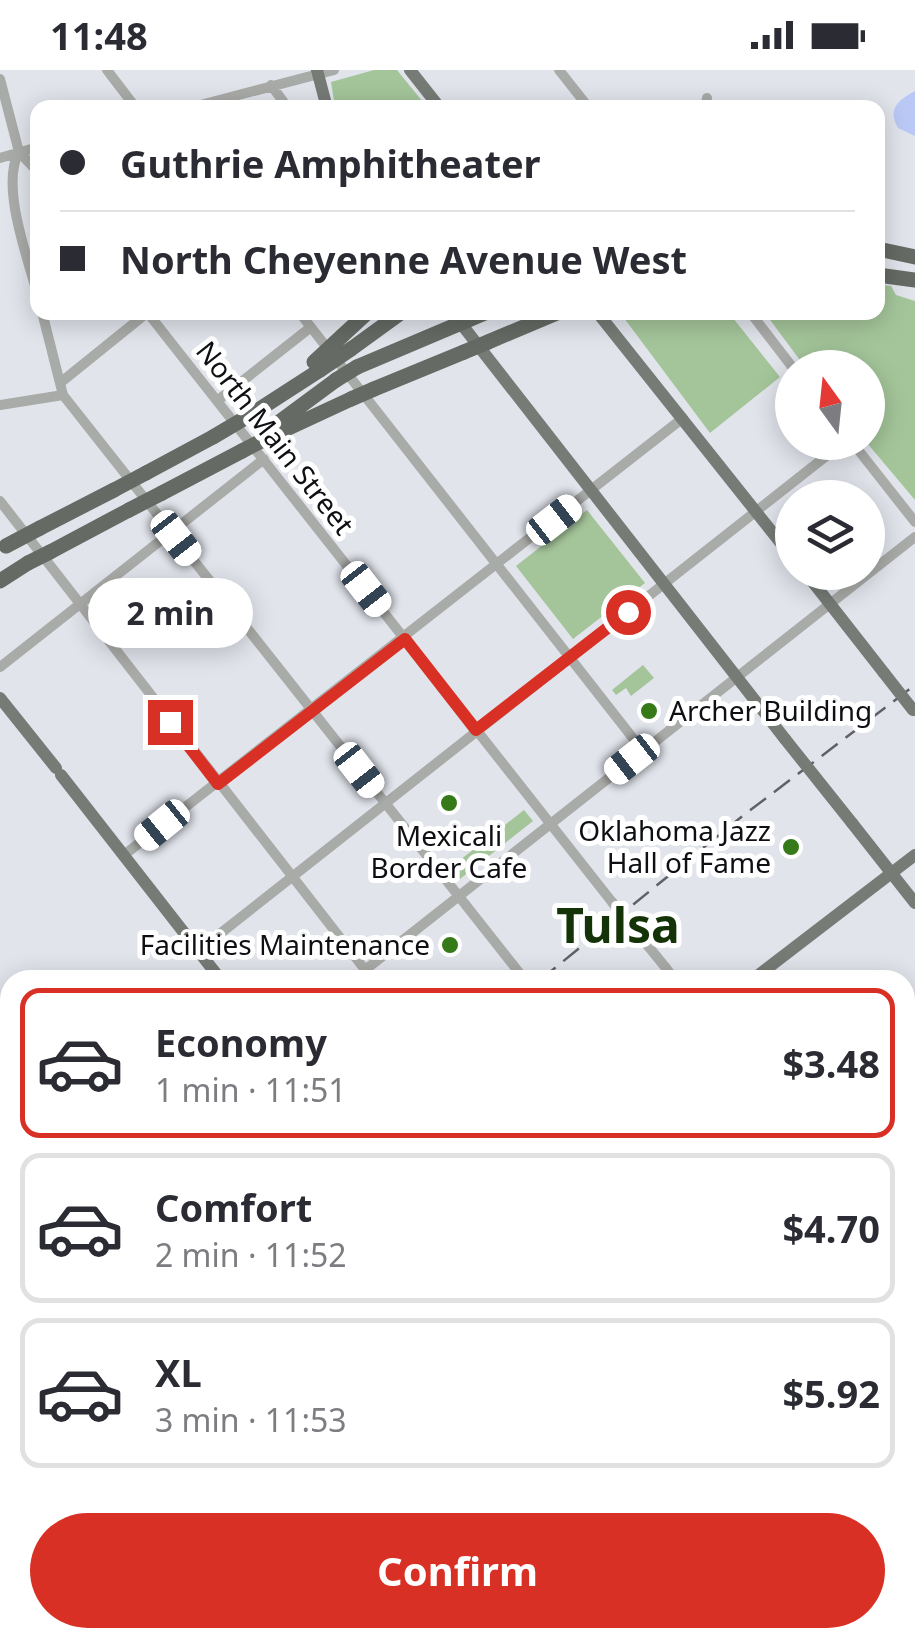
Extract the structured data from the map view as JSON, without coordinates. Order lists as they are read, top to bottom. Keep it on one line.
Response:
{"streets":{"street":["North Main Street"]},"districts":["Tulsa"],"places":["Archer Building","Mexicali Border Cafe","Oklahoma Jazz Hall of Fame","Facilities Maintenance"],"north":"top","page":{"status":"11:48","banner":["Guthrie Amphitheater","North Cheyenne Avenue West"],"bubble":"2 min","list":[{"name":"Economy","note":"1 min · 11:51","value":"$3.48"},{"name":"Comfort","note":"2 min · 11:52","value":"$4.70"},{"name":"XL","note":"3 min · 11:53","value":"$5.92"}],"buttons":"Confirm"}}
